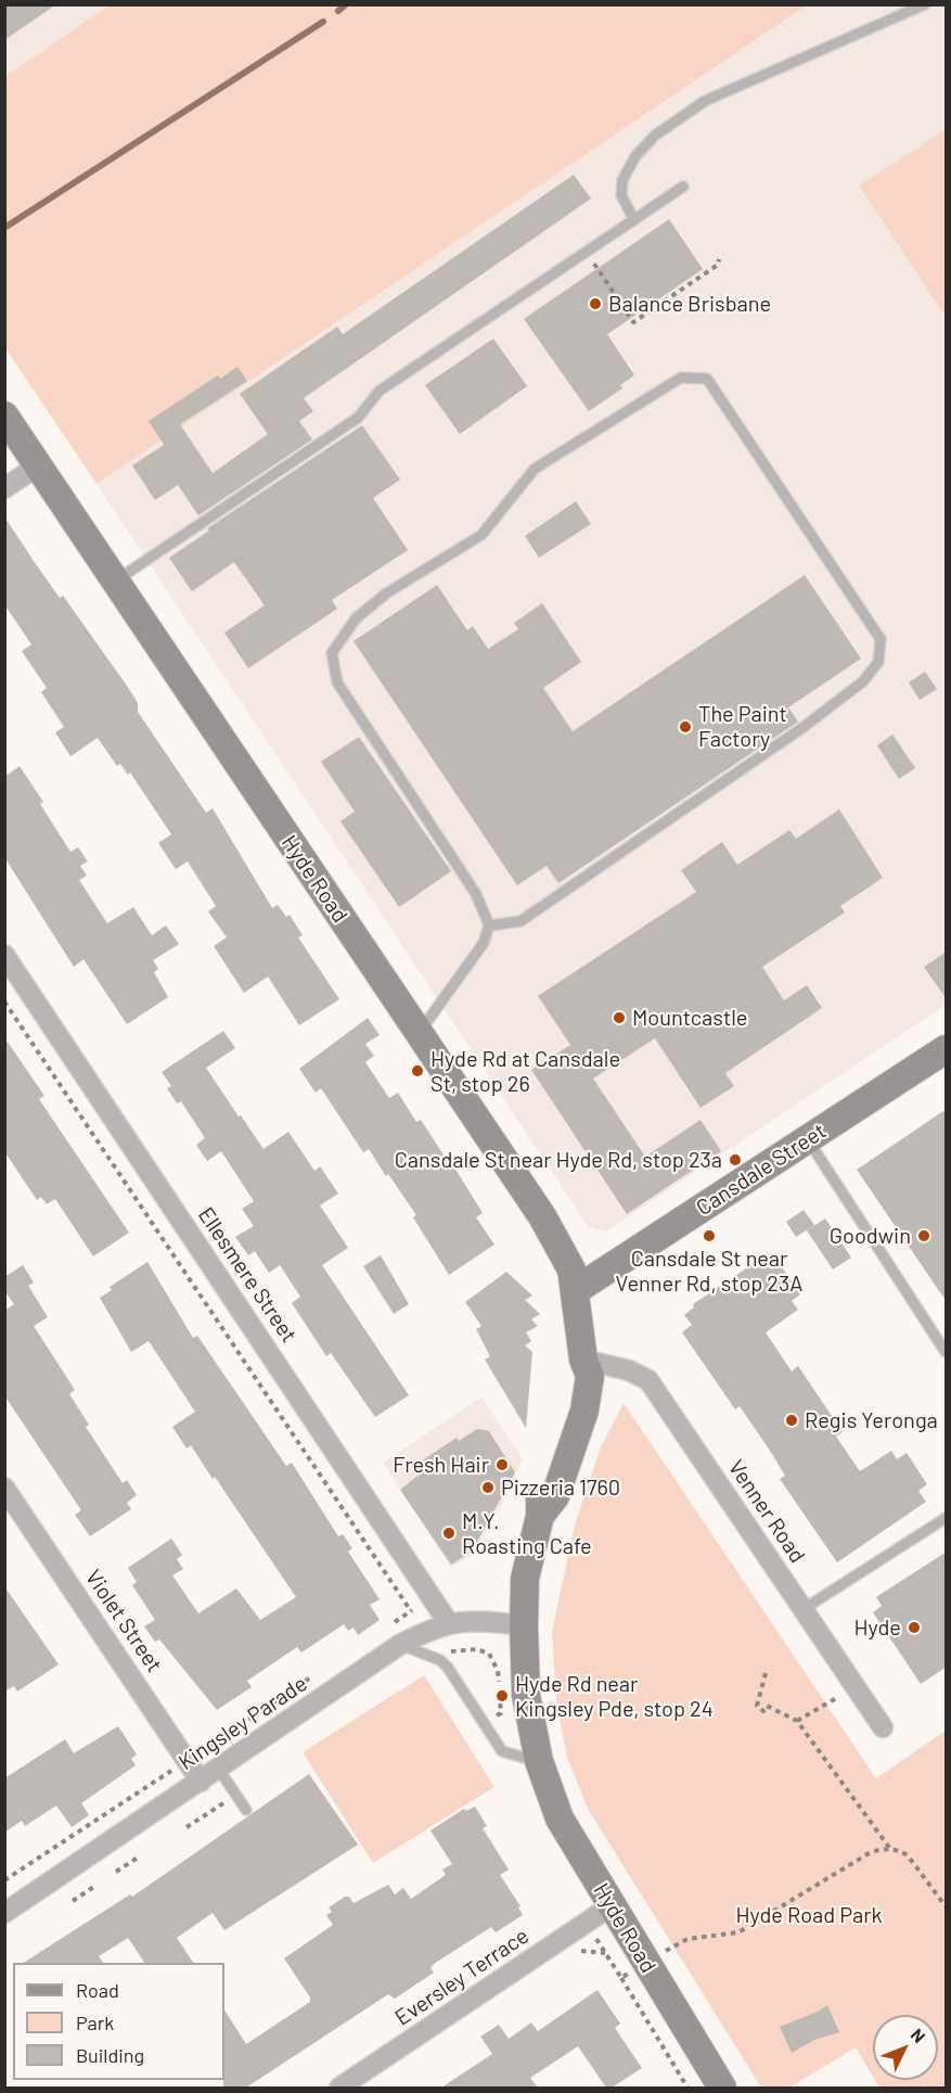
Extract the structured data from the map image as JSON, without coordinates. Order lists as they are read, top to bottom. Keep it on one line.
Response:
{"streets":{"street":["Hyde Road","Cansdale Street","Ellesmere Street","Venner Road","Violet Street","Kingsley Parade","Eversley Terrace"]},"crossings":[["Hyde Road","Cansdale Street"],["Hyde Road","Venner Road"],["Hyde Road","Kingsley Parade"],["Hyde Road","Eversley Terrace"],["Ellesmere Street","Kingsley Parade"],["Violet Street","Kingsley Parade"]],"parks":["Hyde Road Park"],"places":["Balance Brisbane","The Paint Factory","Mountcastle","Hyde Rd at Cansdale St, stop 26","Cansdale St near Hyde Rd, stop 23a","Cansdale St near Venner Rd, stop 23A","Goodwin","Regis Yeronga","Fresh Hair","Pizzeria 1760","M.Y. Roasting Cafe","Hyde","Hyde Rd near Kingsley Pde, stop 24"],"legend":["Road","Park","Building"],"north":"top right"}
